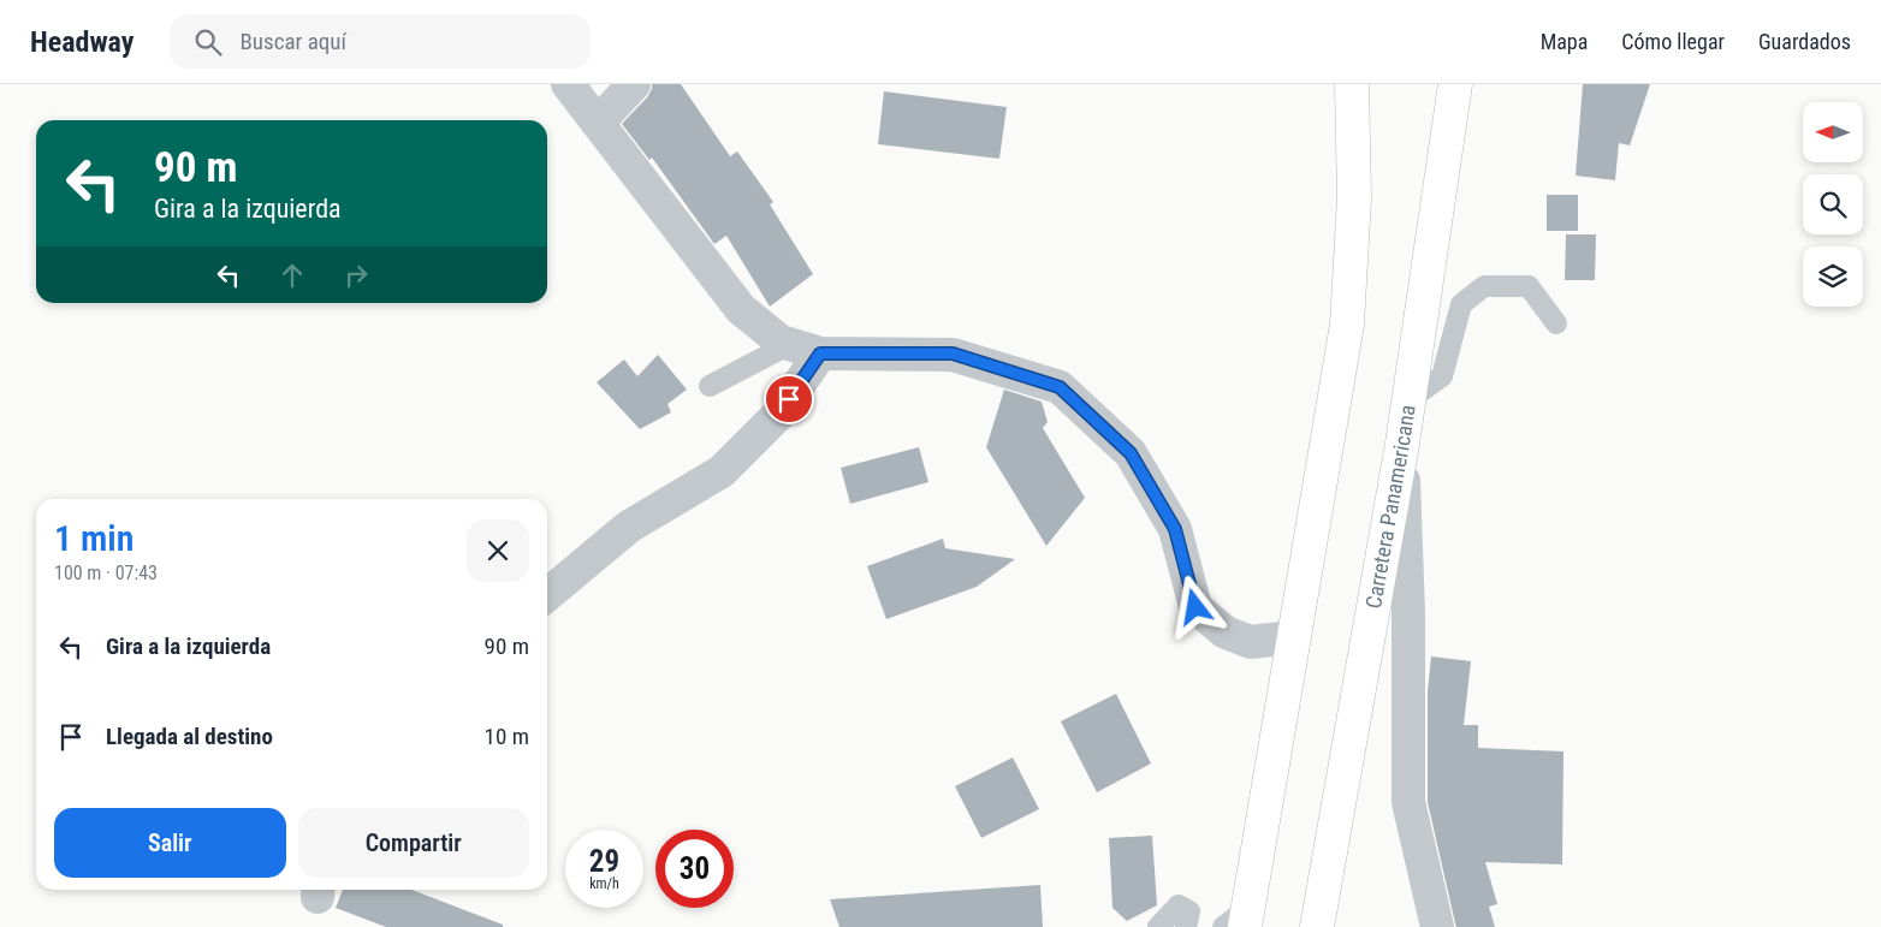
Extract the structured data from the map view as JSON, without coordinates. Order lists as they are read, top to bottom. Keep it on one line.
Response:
{"streets":{"highway":["Carretera Panamericana"]},"north":"left","page":{"header":"Headway","search":"Buscar aquí","nav":["Mapa","Cómo llegar","Guardados"],"turn":["90 m","Gira a la izquierda"],"heading":["1 min","100 m · 07:43"],"list":[{"name":"Gira a la izquierda","value":"90 m"},{"name":"Llegada al destino","value":"10 m"}],"buttons":["Salir","Compartir"],"speed":"29 km/h","limit":"30"}}
